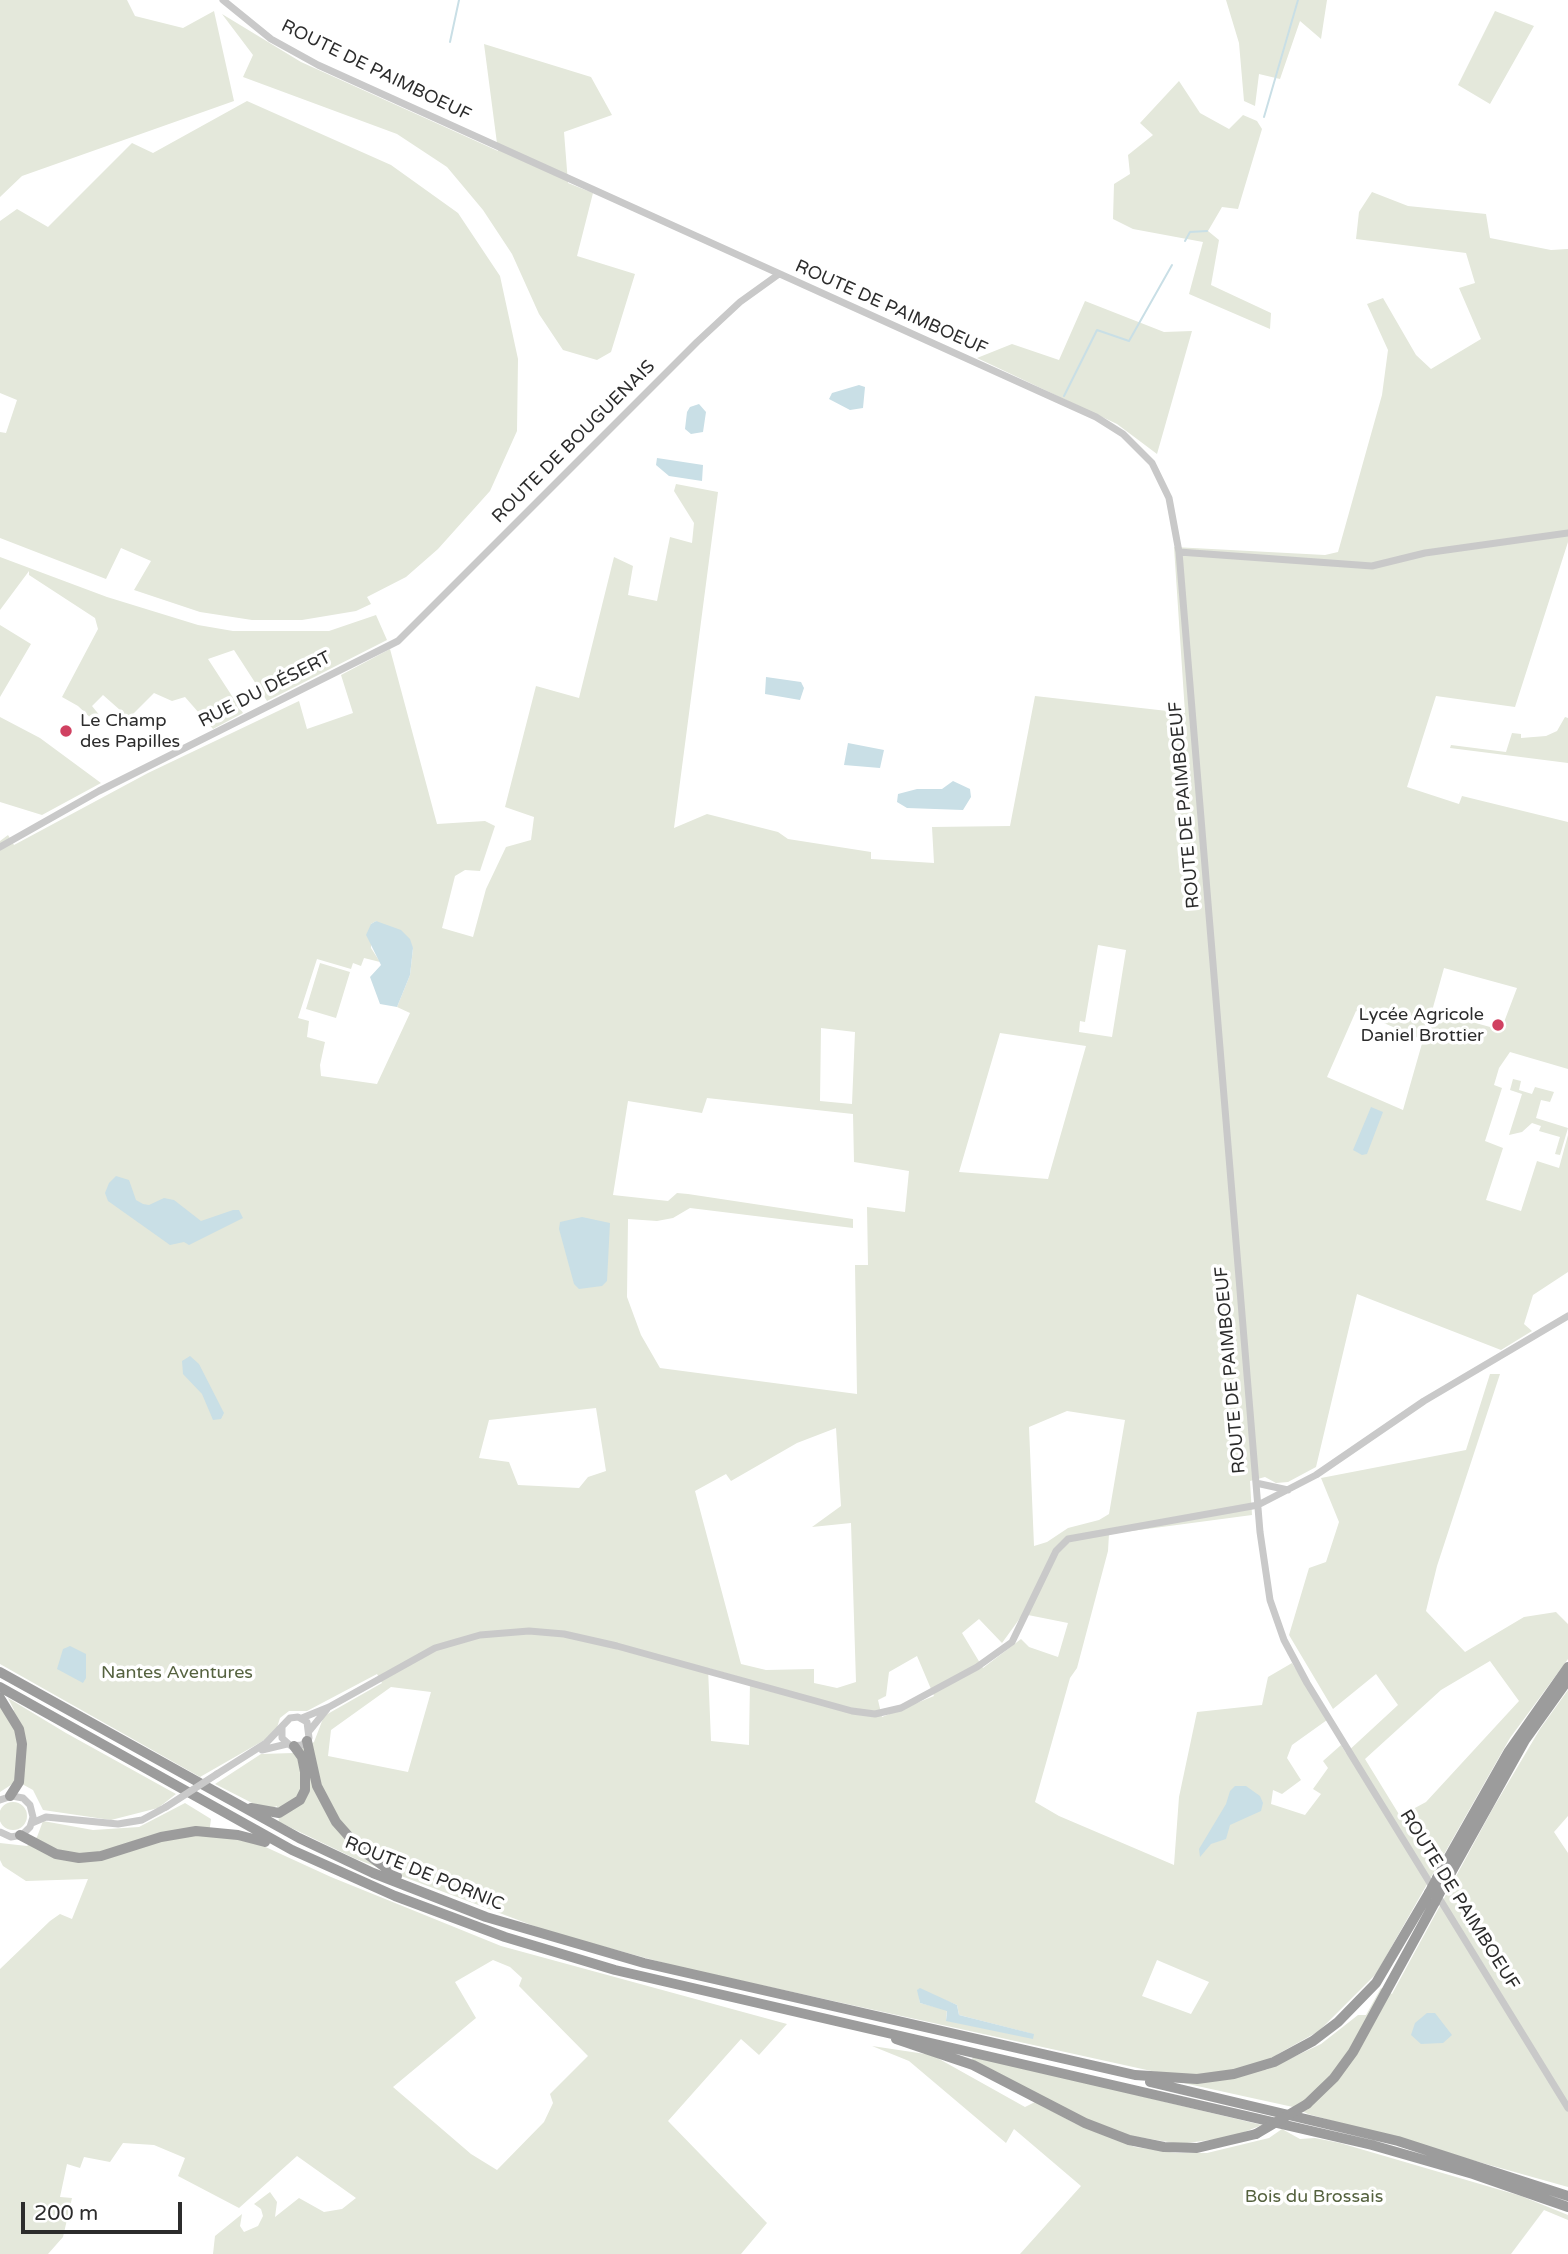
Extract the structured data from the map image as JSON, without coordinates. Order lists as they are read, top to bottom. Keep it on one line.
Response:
{"streets":{"highway":["ROUTE DE PORNIC"],"street":["ROUTE DE PAIMBOEUF","ROUTE DE BOUGUENAIS","RUE DU DÉSERT"]},"crossings":[["ROUTE DE PAIMBOEUF","ROUTE DE BOUGUENAIS"],["ROUTE DE BOUGUENAIS","RUE DU DÉSERT"]],"parks":["Nantes Aventures","Bois du Brossais"],"places":["Le Champ des Papilles","Lycée Agricole Daniel Brottier"],"scale_bar":"200 m"}
